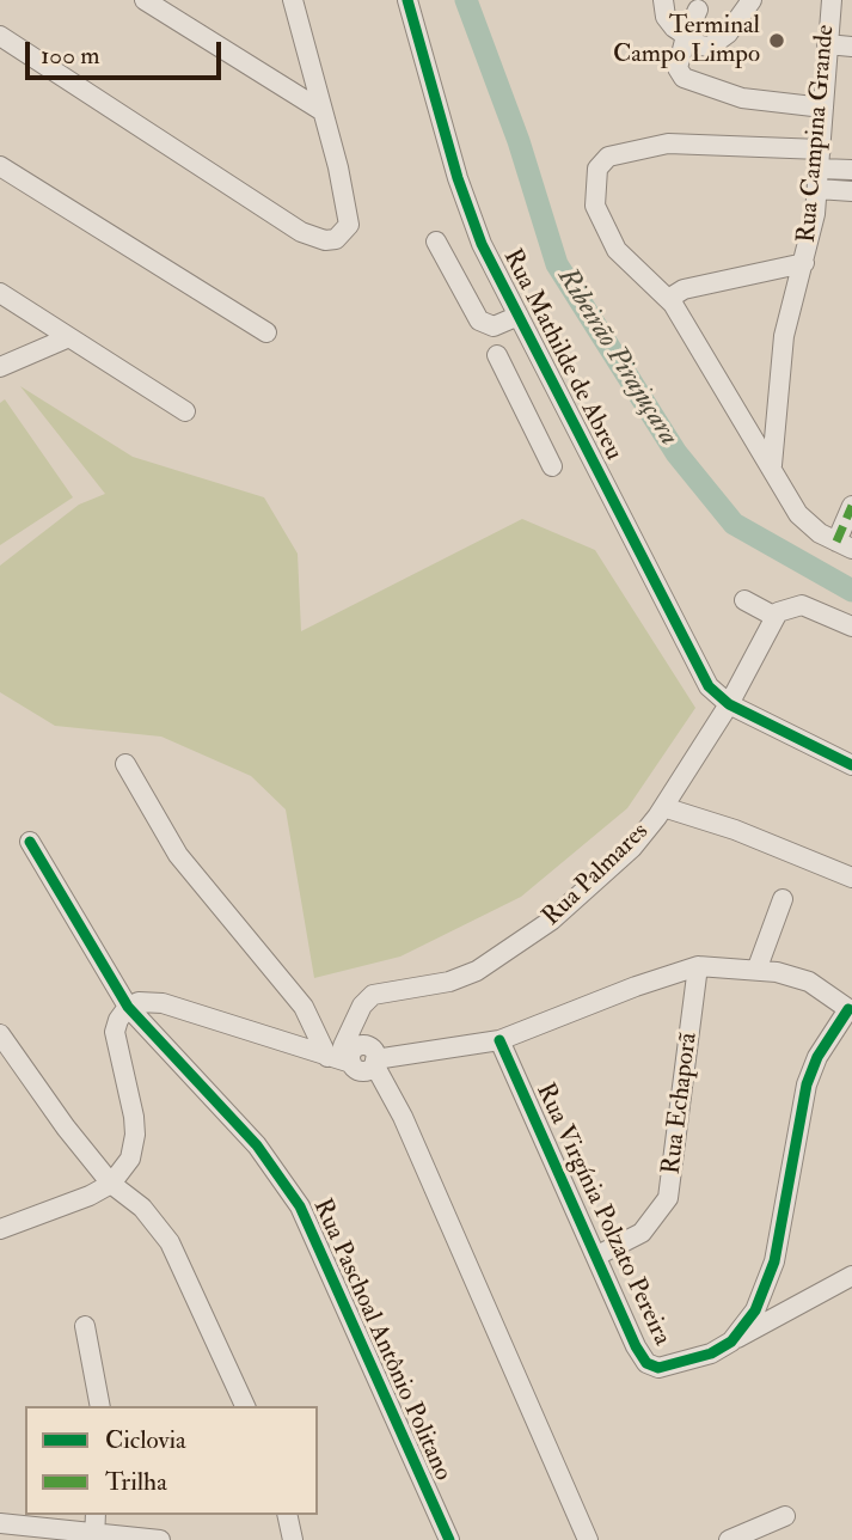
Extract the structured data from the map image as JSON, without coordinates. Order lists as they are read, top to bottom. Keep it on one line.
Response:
{"streets":{"street":["Rua Campina Grande","Rua Mathilde de Abreu","Rua Palmares","Rua Echaporã","Rua Virgínia Polzato Pereira","Rua Paschoal Antônio Politano"]},"crossings":[["Rua Mathilde de Abreu","Rua Palmares"],["Rua Echaporã","Rua Virgínia Polzato Pereira"]],"water":["Ribeirão Pirajuçara"],"places":["Terminal Campo Limpo"],"legend":["Ciclovia","Trilha"],"scale_bar":"100 m"}
